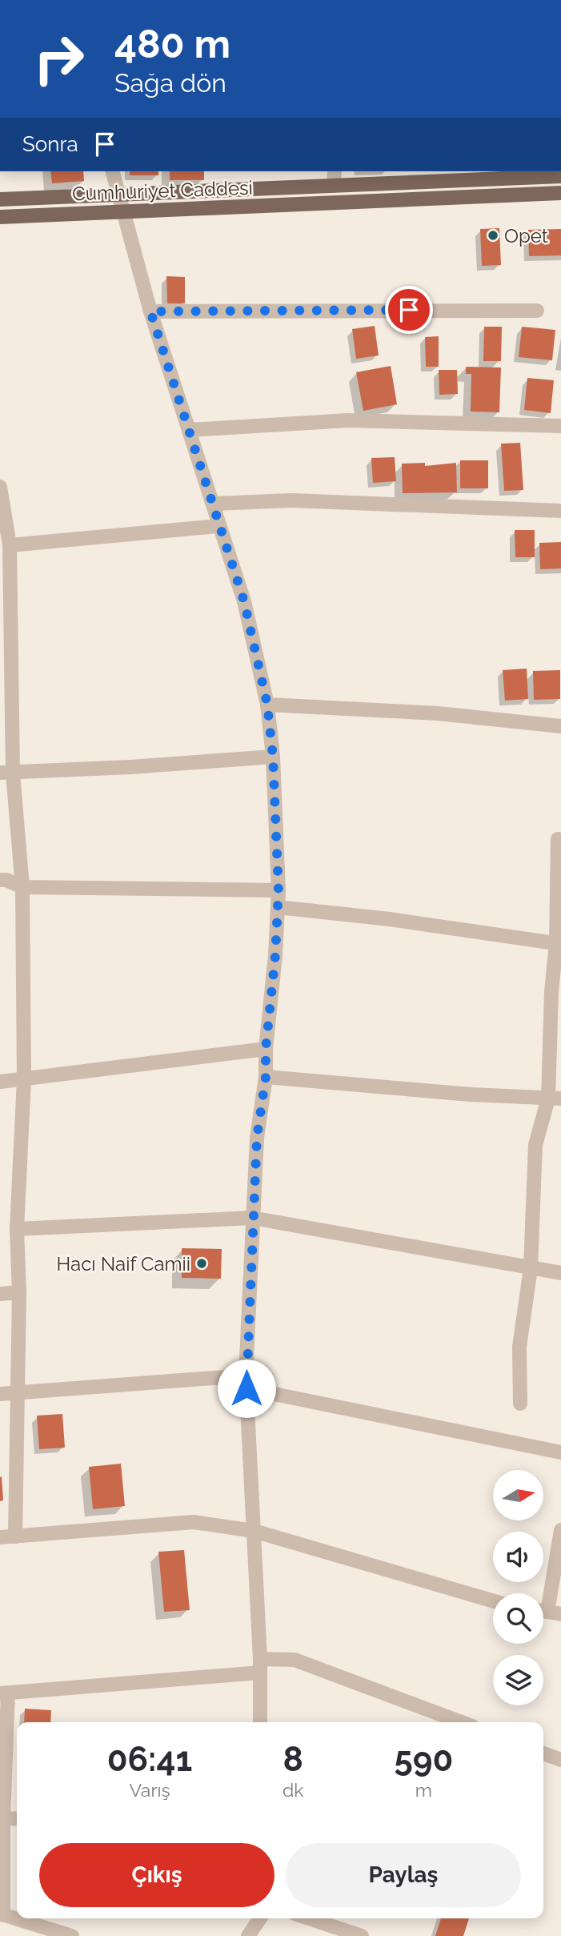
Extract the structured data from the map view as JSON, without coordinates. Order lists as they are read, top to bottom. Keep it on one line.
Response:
{"streets":{"main road":["Cumhuriyet Caddesi"]},"places":["Opet","Hacı Naif Camii"],"north":"right","page":{"turn":["480 m","Sağa dön"],"then":"Sonra","eta":["06:41","Varış","8","dk","590","m"],"buttons":["Çıkış","Paylaş"]}}
